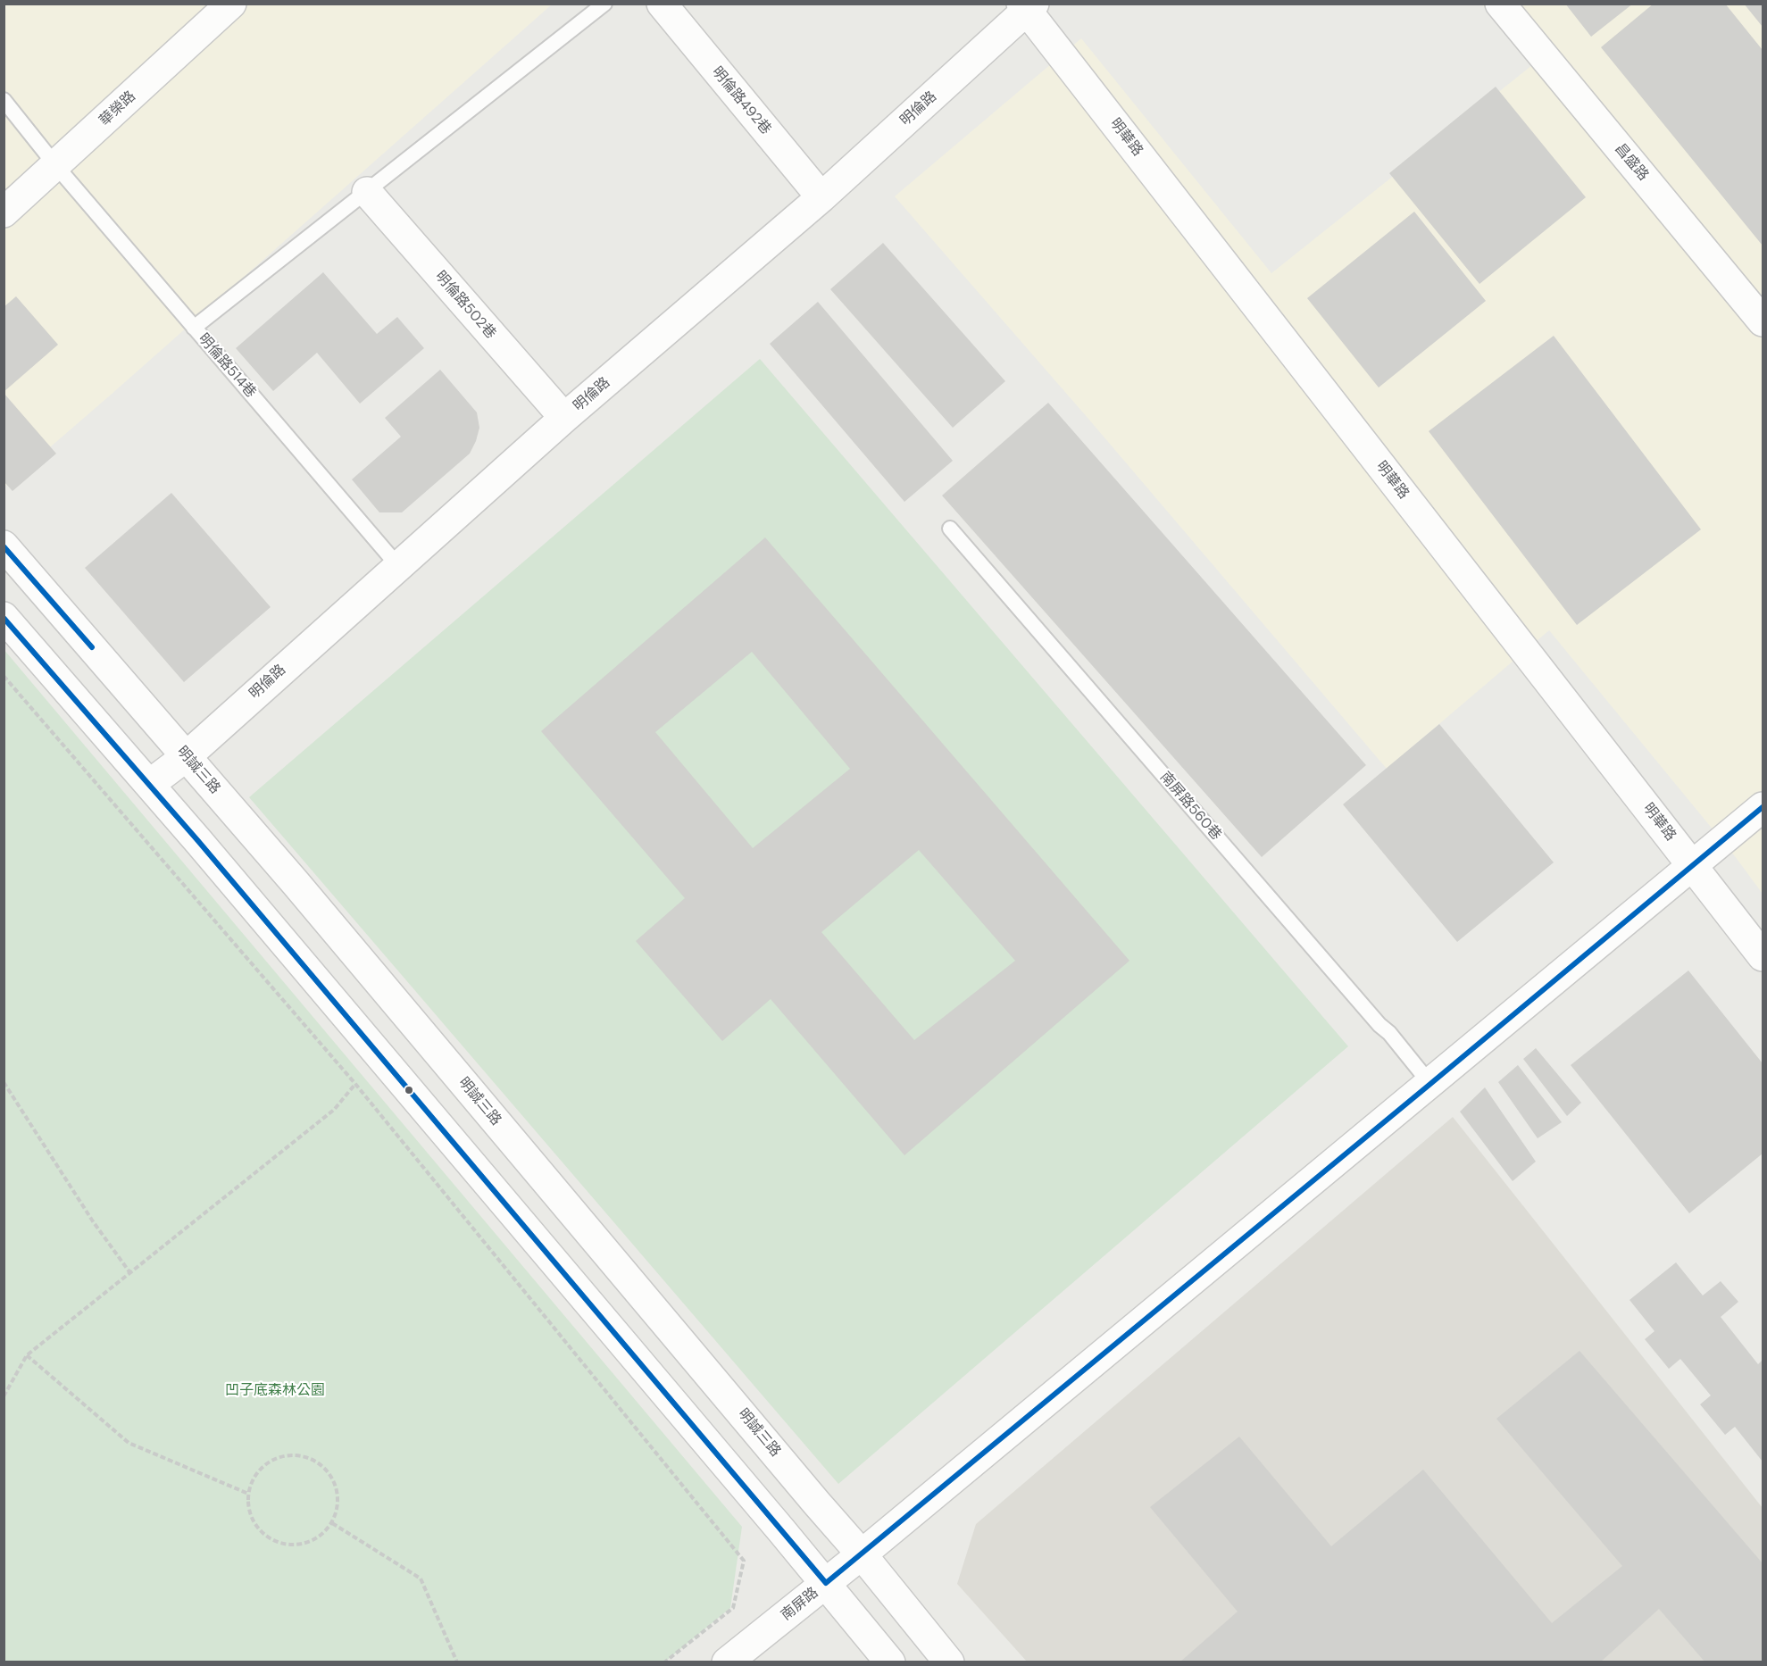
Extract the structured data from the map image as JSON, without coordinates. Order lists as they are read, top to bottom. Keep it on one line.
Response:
{"streets":{"street":["明倫路492巷","華榮路","明倫路","明華路","昌盛路","明倫路502巷","明誠三路","南屏路"],"lane":["明倫路514巷","南屏路560巷"]},"crossings":[["明倫路492巷","明倫路"],["華榮路","明倫路514巷"],["明倫路","明華路"],["明倫路","明倫路502巷"],["明倫路","明倫路514巷"],["明倫路","明誠三路"],["明華路","南屏路"],["明誠三路","南屏路"],["南屏路560巷","南屏路"]],"parks":["凹子底森林公園"]}
